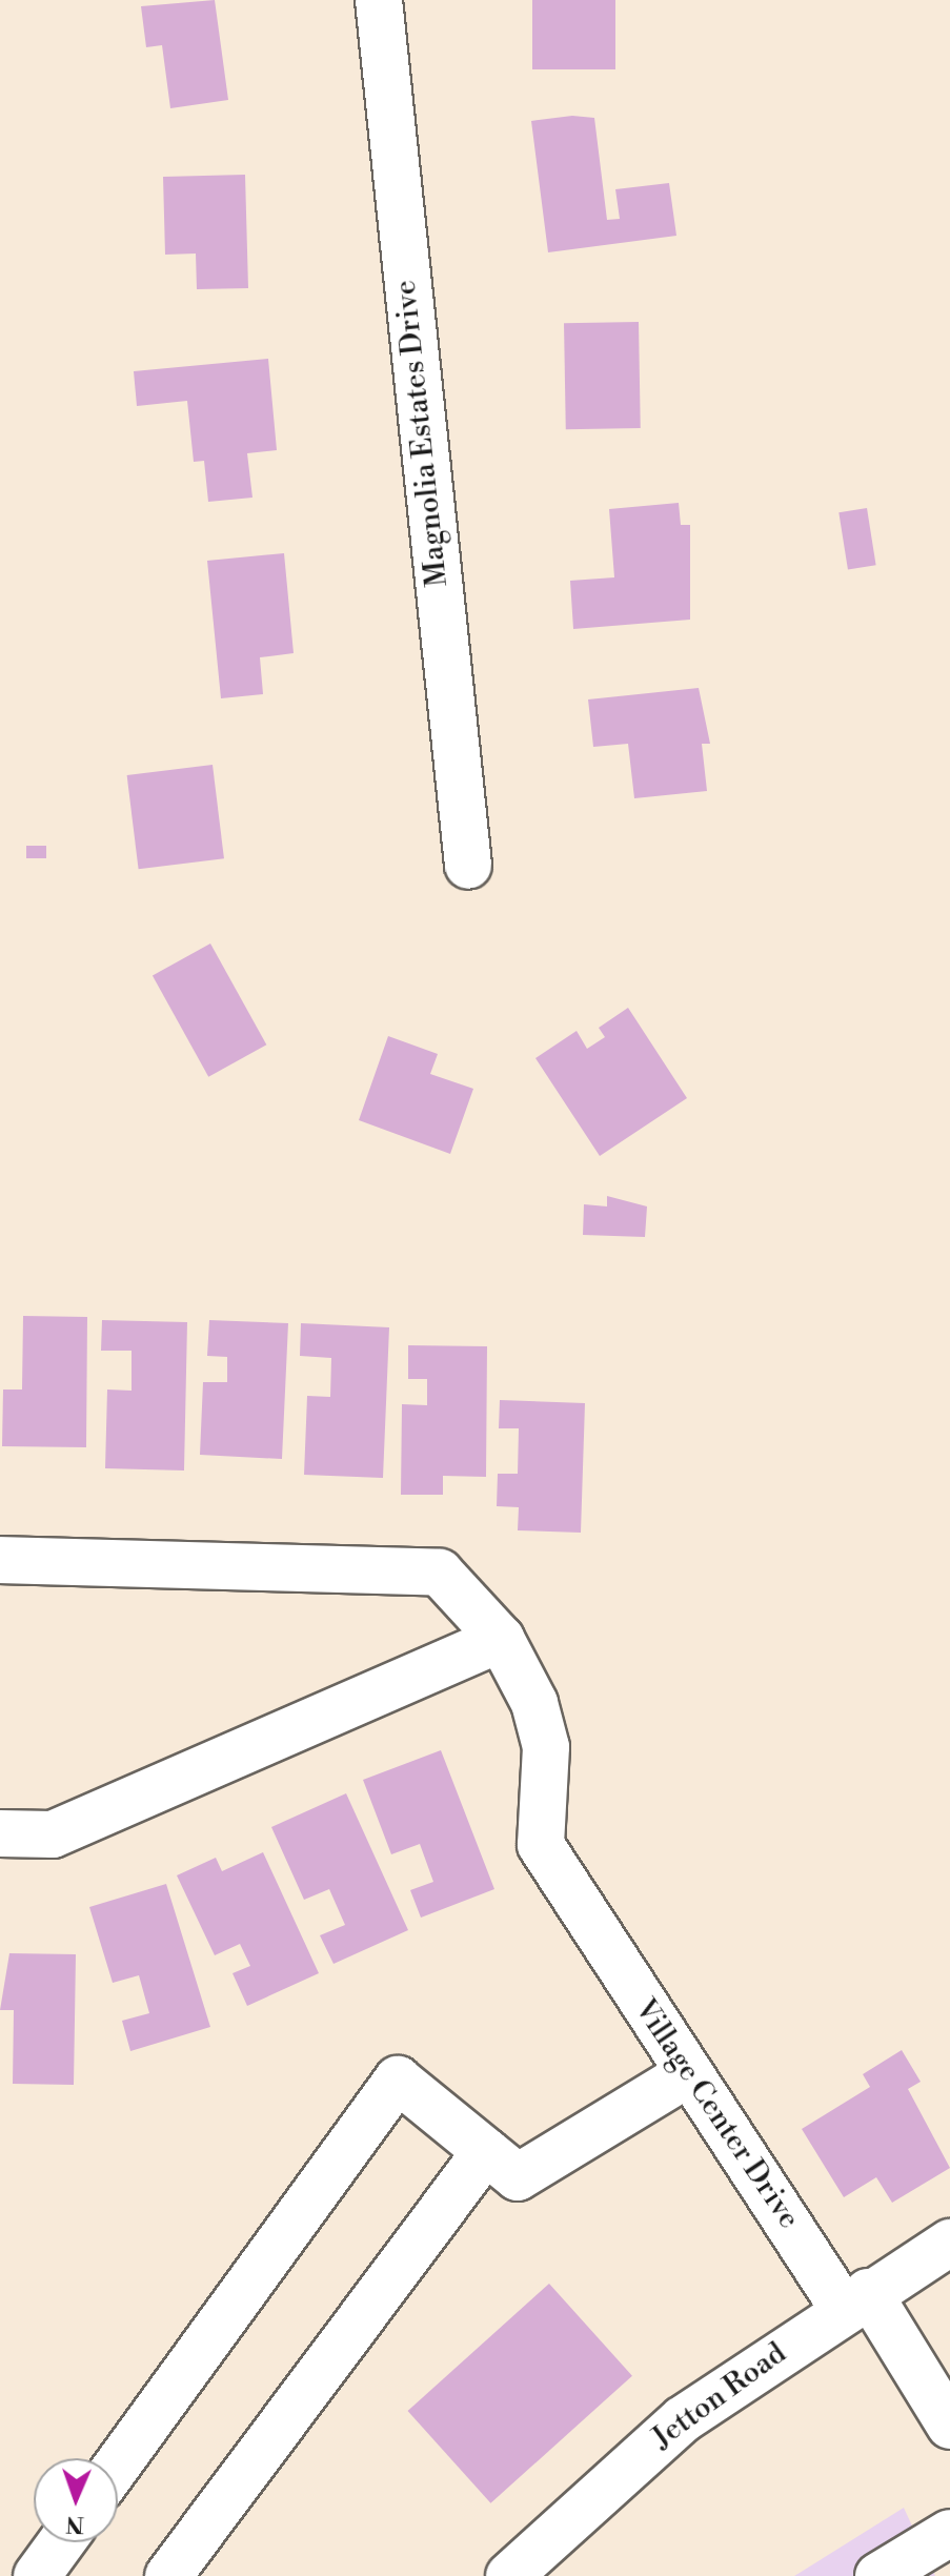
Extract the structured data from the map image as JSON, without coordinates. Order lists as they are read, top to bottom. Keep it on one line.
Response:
{"streets":{"street":["Magnolia Estates Drive","Village Center Drive","Jetton Road"]},"crossings":[["Village Center Drive","Jetton Road"]],"north":"bottom"}
